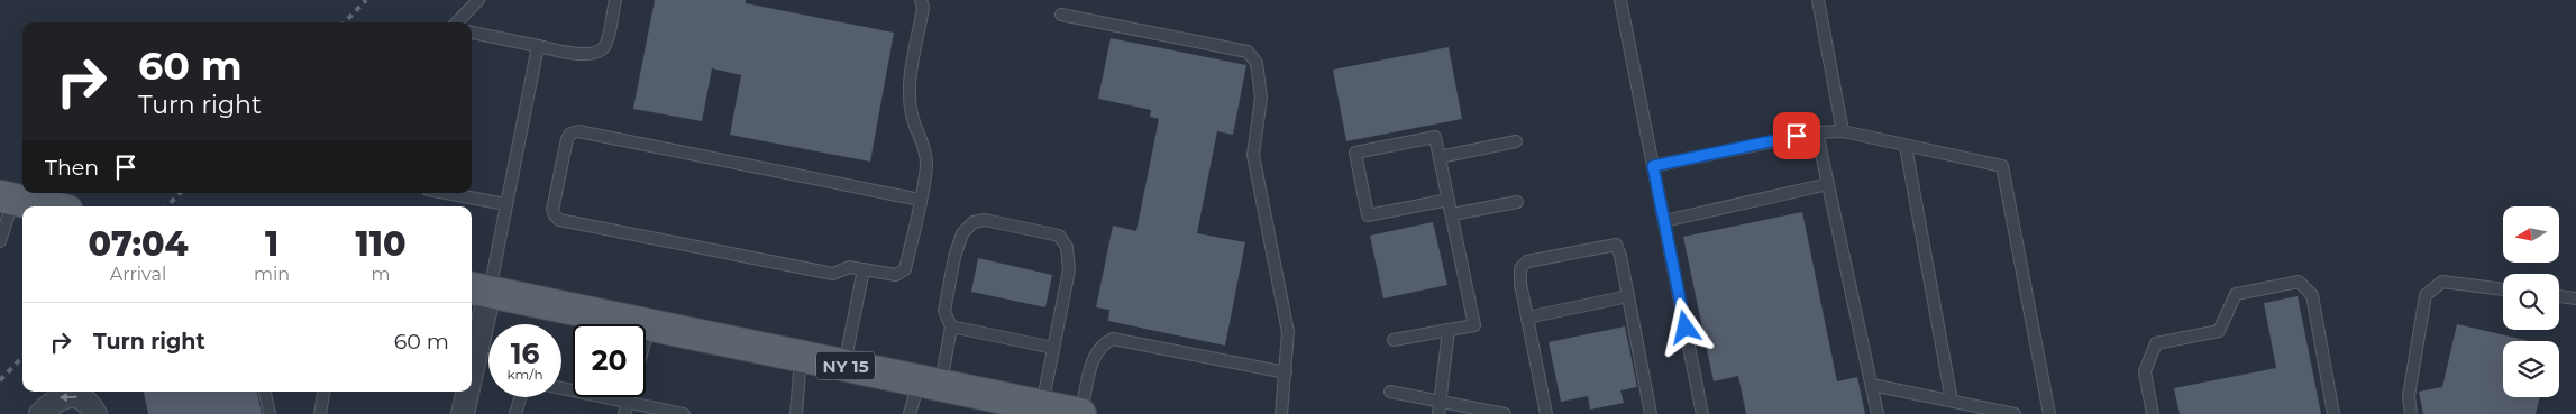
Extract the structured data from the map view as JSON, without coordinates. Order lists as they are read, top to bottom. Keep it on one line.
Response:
{"streets":{"main road":["NY 15"]},"north":"left","page":{"turn":["60 m","Turn right"],"then":"Then","eta":["07:04","Arrival","1","min","110","m"],"list":[{"name":"Turn right","value":"60 m"}],"speed":"16 km/h","limit":"20"}}
